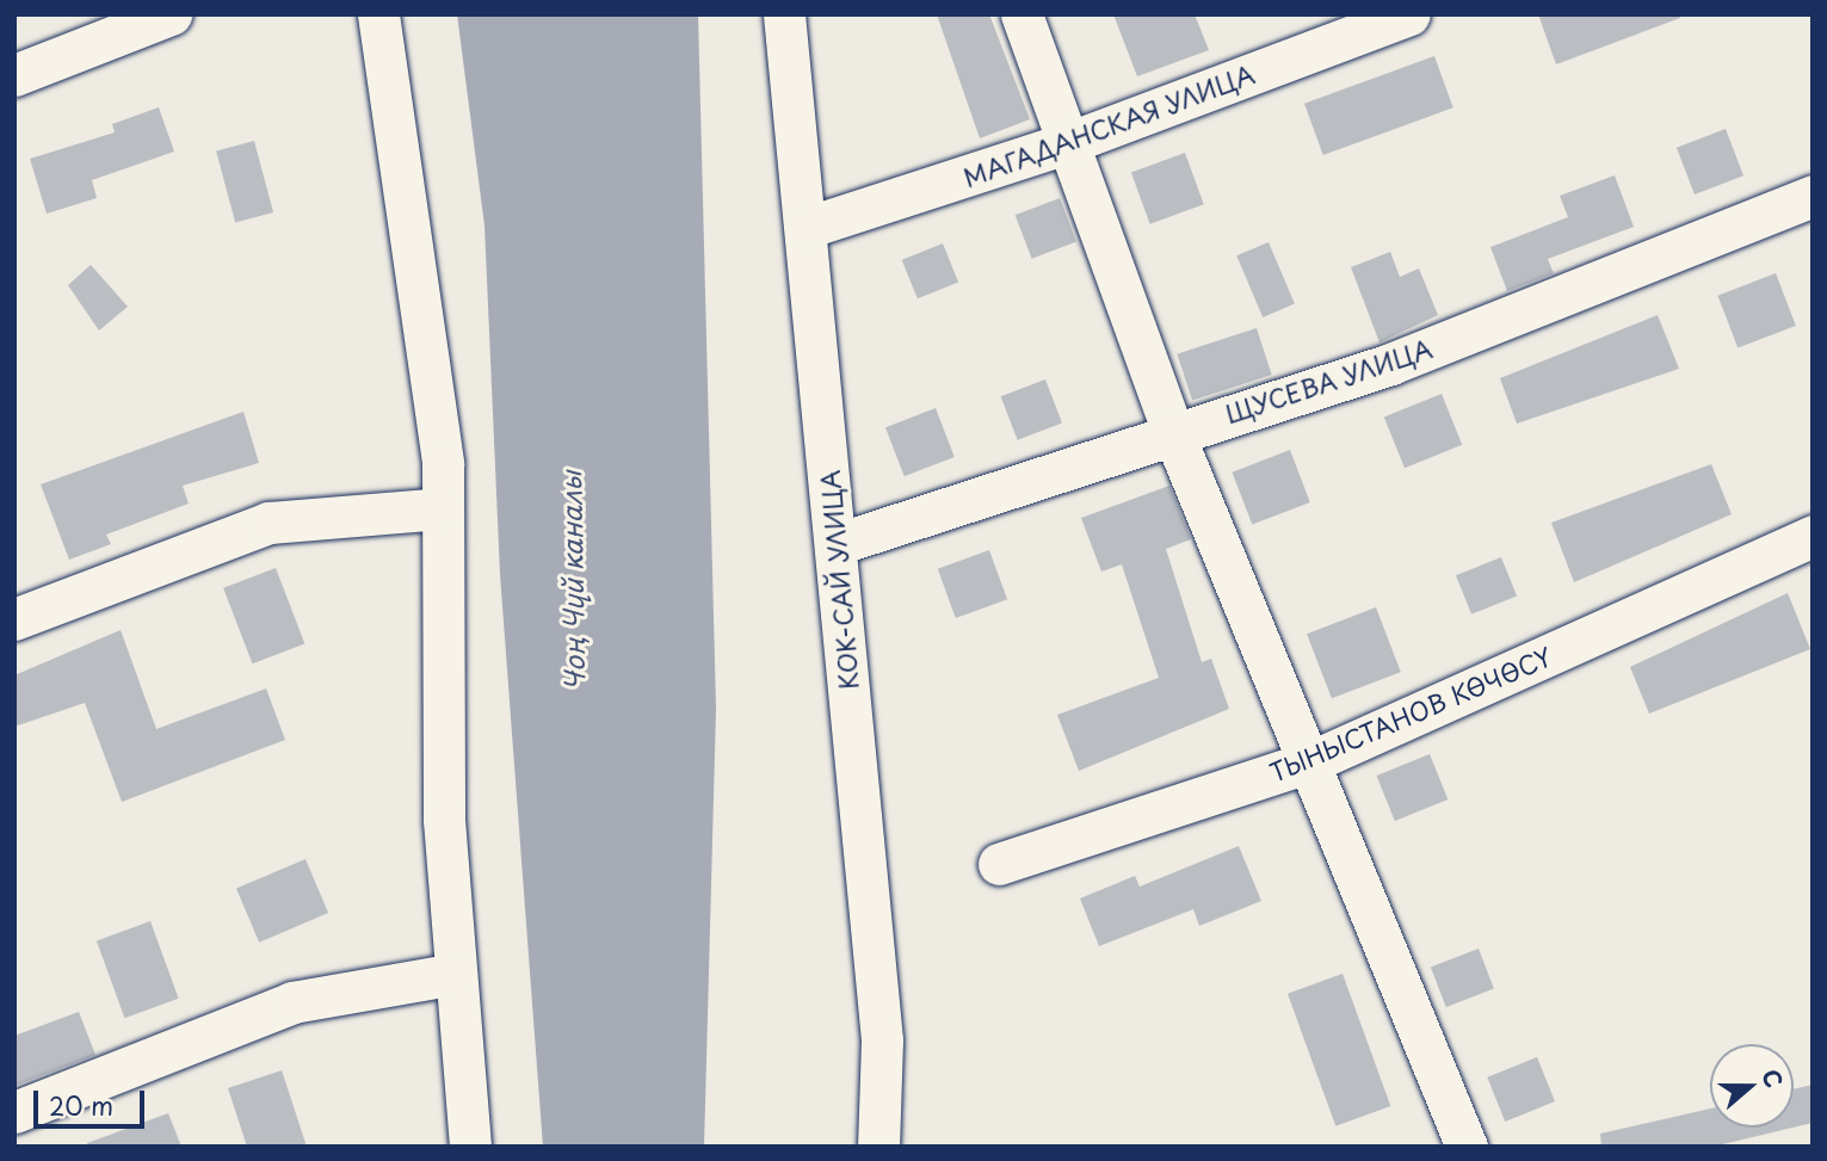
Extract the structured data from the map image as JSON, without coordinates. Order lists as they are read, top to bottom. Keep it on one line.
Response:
{"streets":{"street":["МАГАДАНСКАЯ УЛИЦА","ЩУСЕВА УЛИЦА","КОК-САЙ УЛИЦА","ТЫНЫСТАНОВ КӨЧӨСҮ"]},"crossings":[["МАГАДАНСКАЯ УЛИЦА","КОК-САЙ УЛИЦА"],["ЩУСЕВА УЛИЦА","КОК-САЙ УЛИЦА"]],"water":["Чоң Чүй каналы"],"scale_bar":"20 m","north":"right"}
